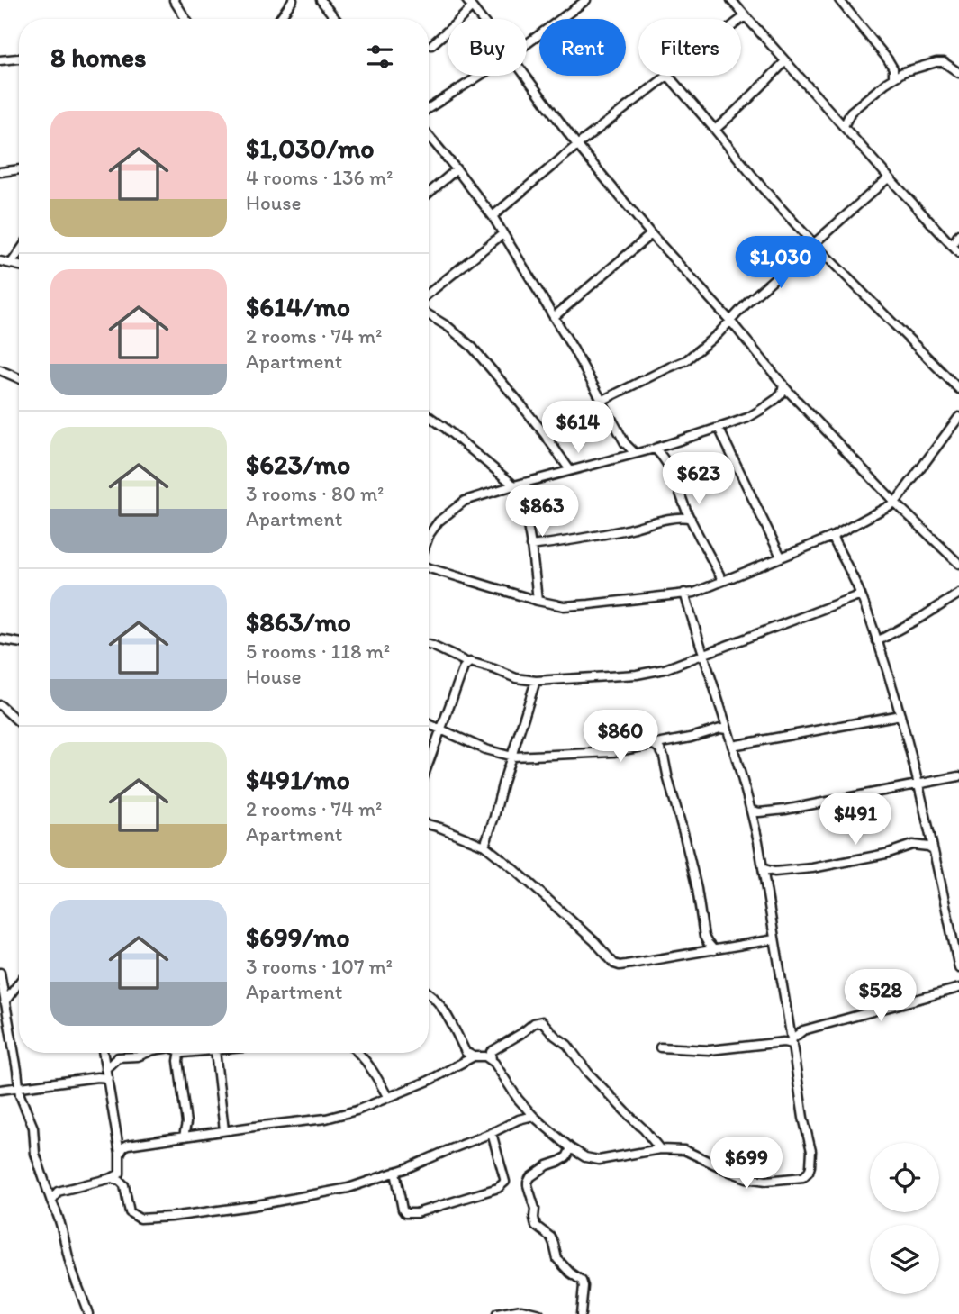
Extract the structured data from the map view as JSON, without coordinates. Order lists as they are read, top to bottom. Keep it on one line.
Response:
{"page":{"chip":["Buy","Rent","Filters"],"heading":"8 homes","list":[{"name":"$1,030/mo","note":"4 rooms · 136 m² · House"},{"name":"$614/mo","note":"2 rooms · 74 m² · Apartment"},{"name":"$623/mo","note":"3 rooms · 80 m² · Apartment"},{"name":"$863/mo","note":"5 rooms · 118 m² · House"},{"name":"$491/mo","note":"2 rooms · 74 m² · Apartment"},{"name":"$699/mo","note":"3 rooms · 107 m² · Apartment"}],"price":["$1,030","$614","$623","$863","$860","$491","$528","$699"]}}
